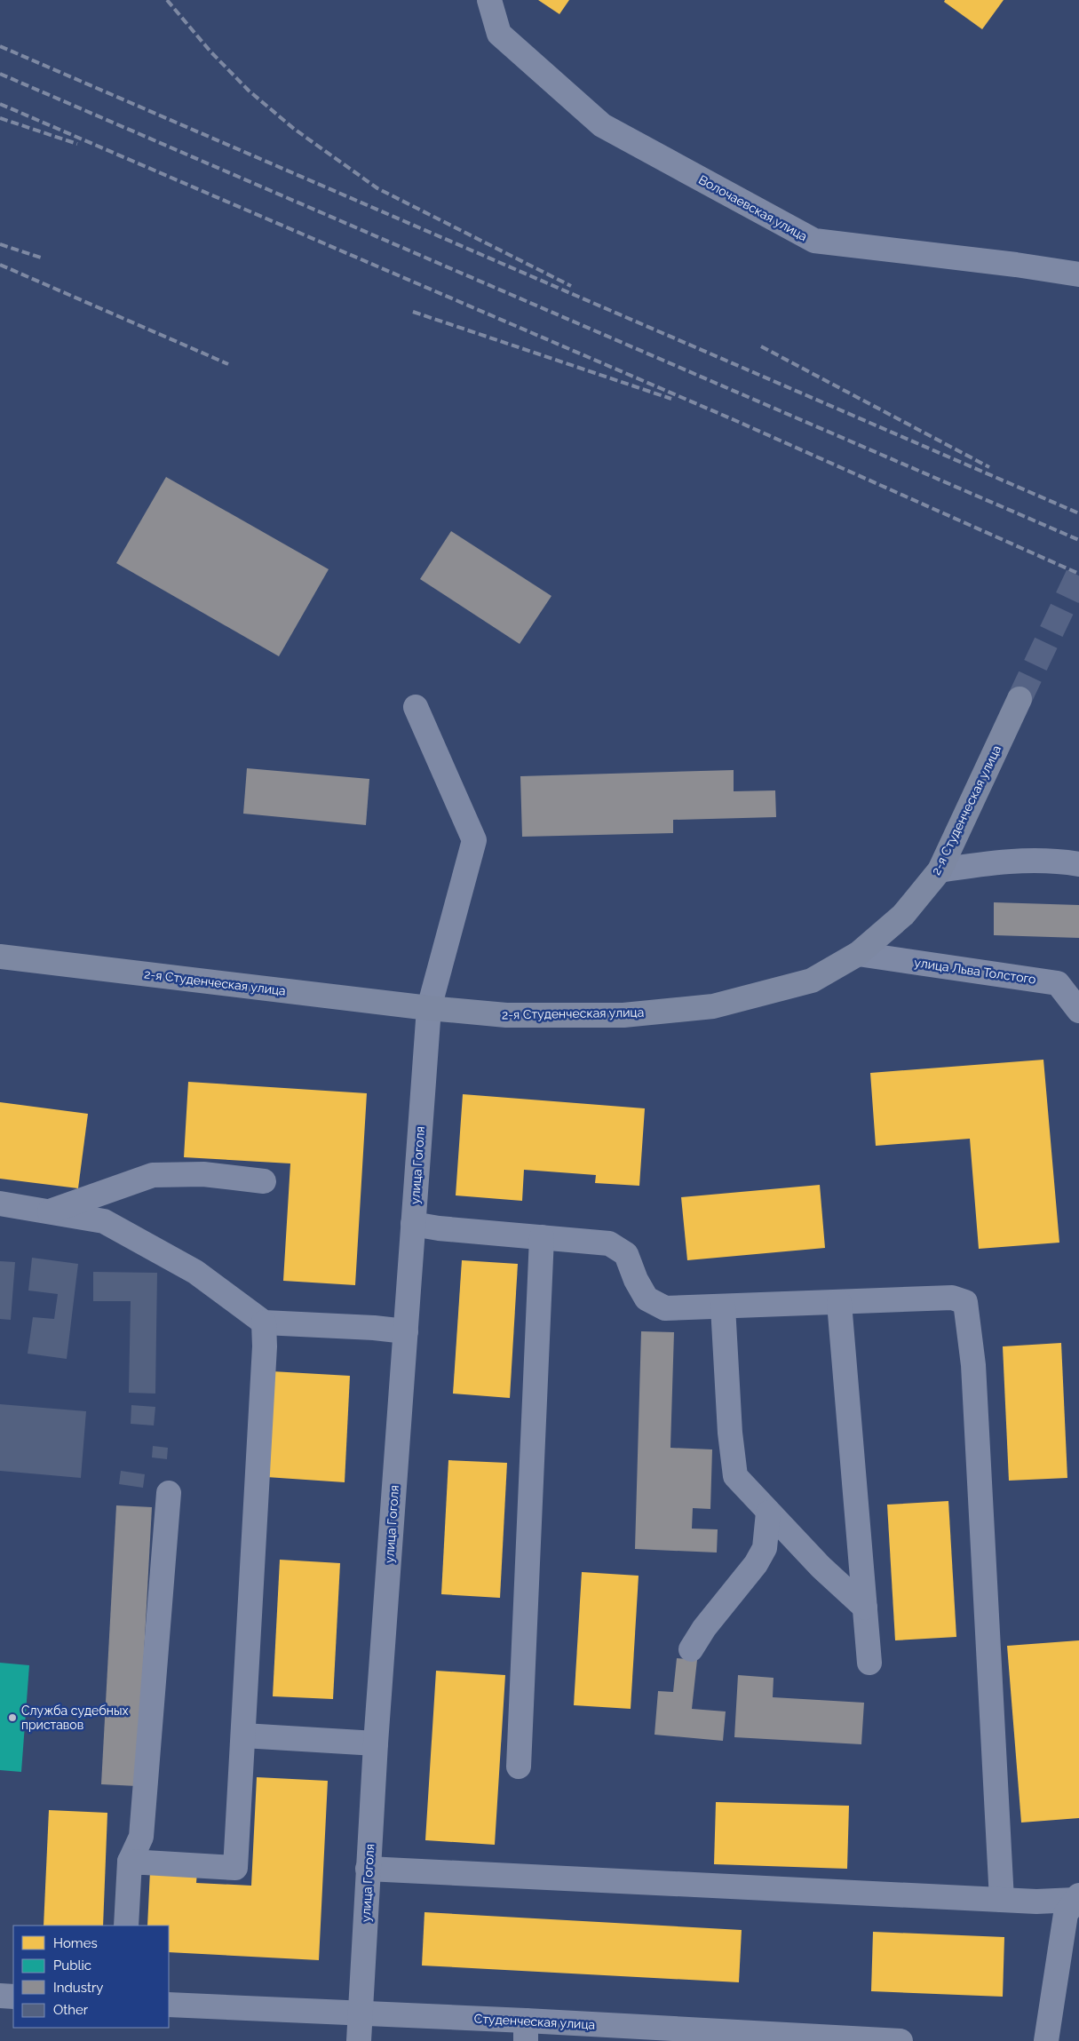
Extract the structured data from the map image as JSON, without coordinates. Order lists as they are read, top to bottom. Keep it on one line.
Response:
{"streets":{"main road":["2-я Студенческая улица"],"street":["Волочаевская улица","улица Льва Толстого","улица Гоголя","Студенческая улица"]},"crossings":[["2-я Студенческая улица","улица Льва Толстого"],["2-я Студенческая улица","улица Гоголя"],["улица Гоголя","Студенческая улица"]],"places":["Служба судебных приставов"],"legend":["Homes","Public","Industry","Other"]}
